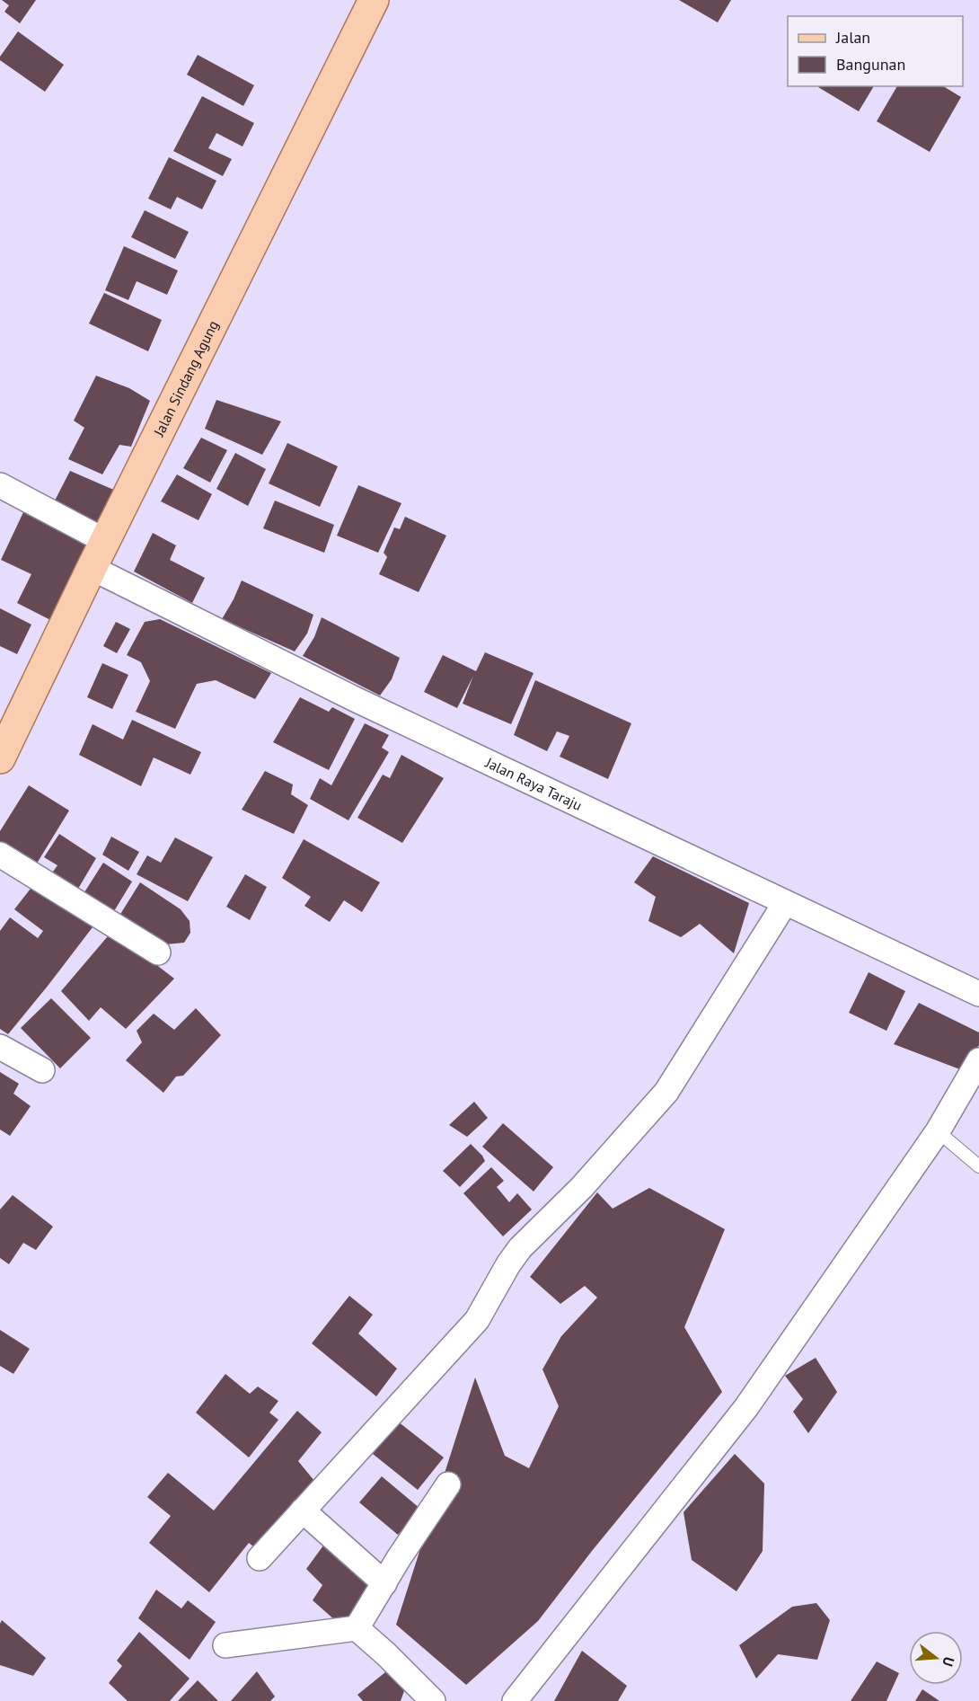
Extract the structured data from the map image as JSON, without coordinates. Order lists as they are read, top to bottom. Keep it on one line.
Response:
{"streets":{"main road":["Jalan Sindang Agung"],"street":["Jalan Raya Taraju"]},"crossings":[["Jalan Sindang Agung","Jalan Raya Taraju"]],"legend":["Jalan","Bangunan"],"north":"right"}
